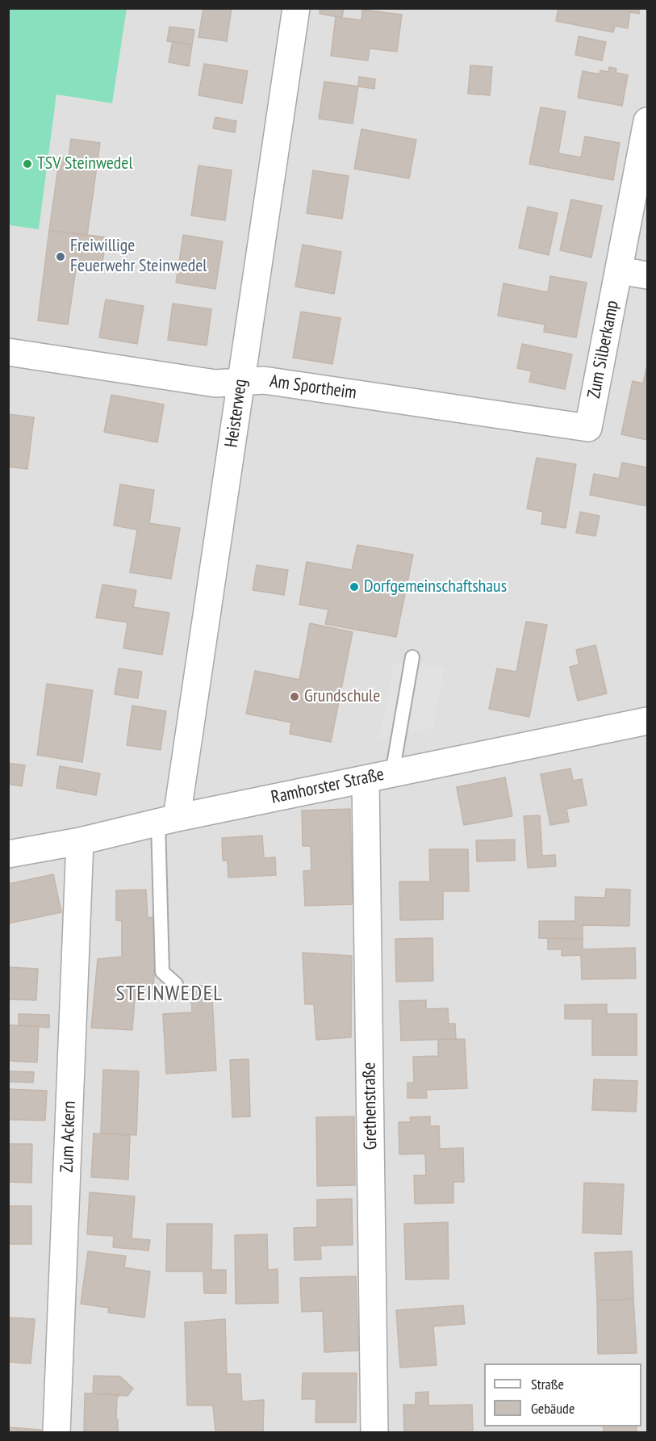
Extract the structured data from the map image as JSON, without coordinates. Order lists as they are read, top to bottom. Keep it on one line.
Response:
{"streets":{"street":["Zum Silberkamp","Am Sportheim","Heisterweg","Ramhorster Straße","Grethenstraße","Zum Ackern"]},"crossings":[["Zum Silberkamp","Am Sportheim"],["Am Sportheim","Heisterweg"],["Heisterweg","Ramhorster Straße"],["Ramhorster Straße","Grethenstraße"],["Ramhorster Straße","Zum Ackern"]],"districts":["STEINWEDEL"],"places":["TSV Steinwedel","Freiwillige Feuerwehr Steinwedel","Dorfgemeinschaftshaus","Grundschule"],"legend":["Straße","Gebäude"]}
